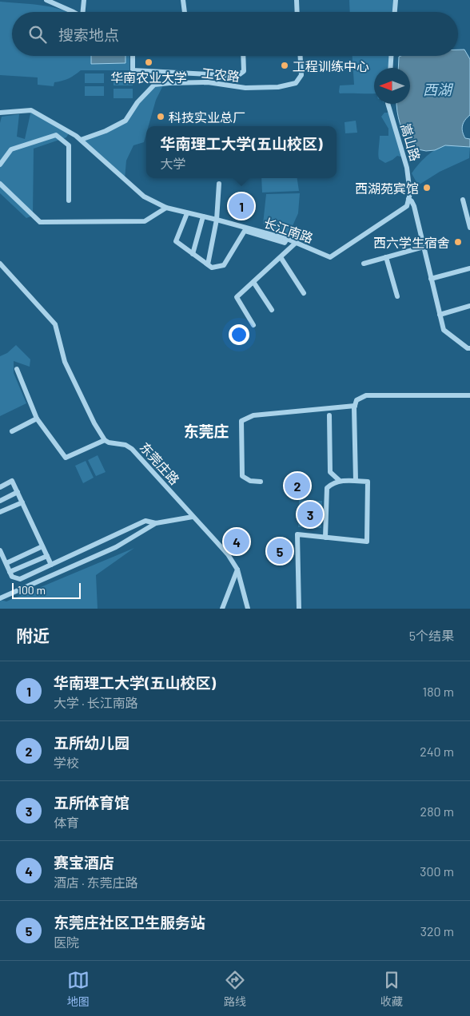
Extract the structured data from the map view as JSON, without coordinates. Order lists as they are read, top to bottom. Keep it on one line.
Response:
{"streets":{"street":["工农路","嵩山路","长江南路","东莞庄路"]},"crossings":[["工农路","长江南路"],["嵩山路","长江南路"]],"districts":["东莞庄"],"water":["西湖"],"places":["华南农业大学","工程训练中心","科技实业总厂","西湖苑宾馆","西六学生宿舍"],"scale_bar":"100 m","north":"left","page":{"search":"搜索地点","popup":["华南理工大学(五山校区)","大学"],"pins":["1","2","3","4","5"],"scale":"100 m","heading":["附近","5个结果"],"list":[{"mark":"1","name":"华南理工大学(五山校区)","note":"大学 · 长江南路","value":"180 m"},{"mark":"2","name":"五所幼儿园","note":"学校","value":"240 m"},{"mark":"3","name":"五所体育馆","note":"体育","value":"280 m"},{"mark":"4","name":"赛宝酒店","note":"酒店 · 东莞庄路","value":"300 m"},{"mark":"5","name":"东莞庄社区卫生服务站","note":"医院","value":"320 m"}],"nav":["地图","路线","收藏"]}}
